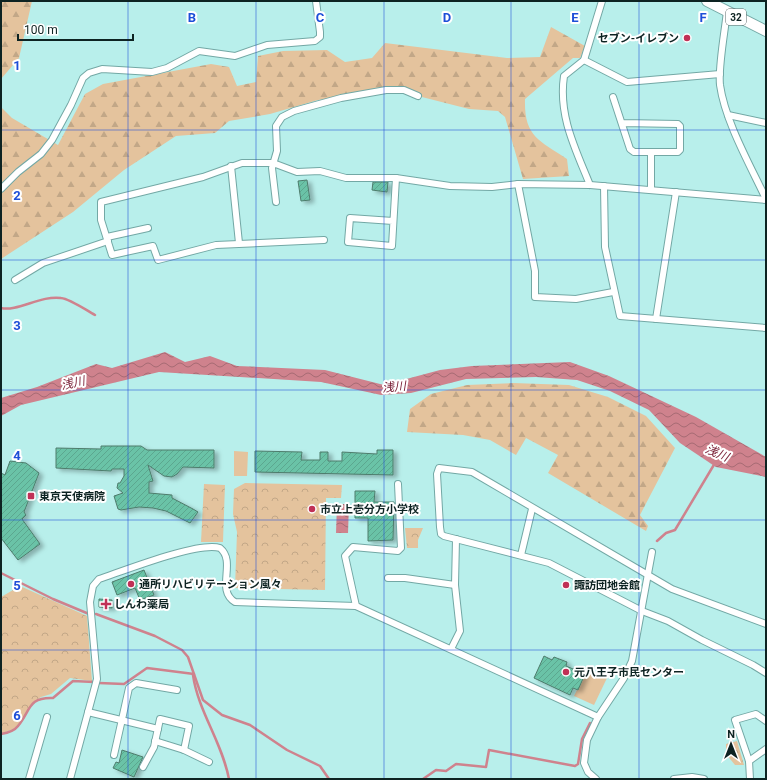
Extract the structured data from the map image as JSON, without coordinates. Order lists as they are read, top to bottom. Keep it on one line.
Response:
{"streets":{"main road":["32"]},"water":["浅川"],"places":{"other":["セブン-イレブン","市立上壱分方小学校","通所リハビリテーション風々","諏訪団地会館","元八王子市民センター"],"transit":["東京天使病院"],"health":["しんわ薬局"]},"scale_bar":"100 m","north":"top","grid":{"columns":["B","C","D","E","F"],"rows":["1","2","3","4","5","6"]}}
